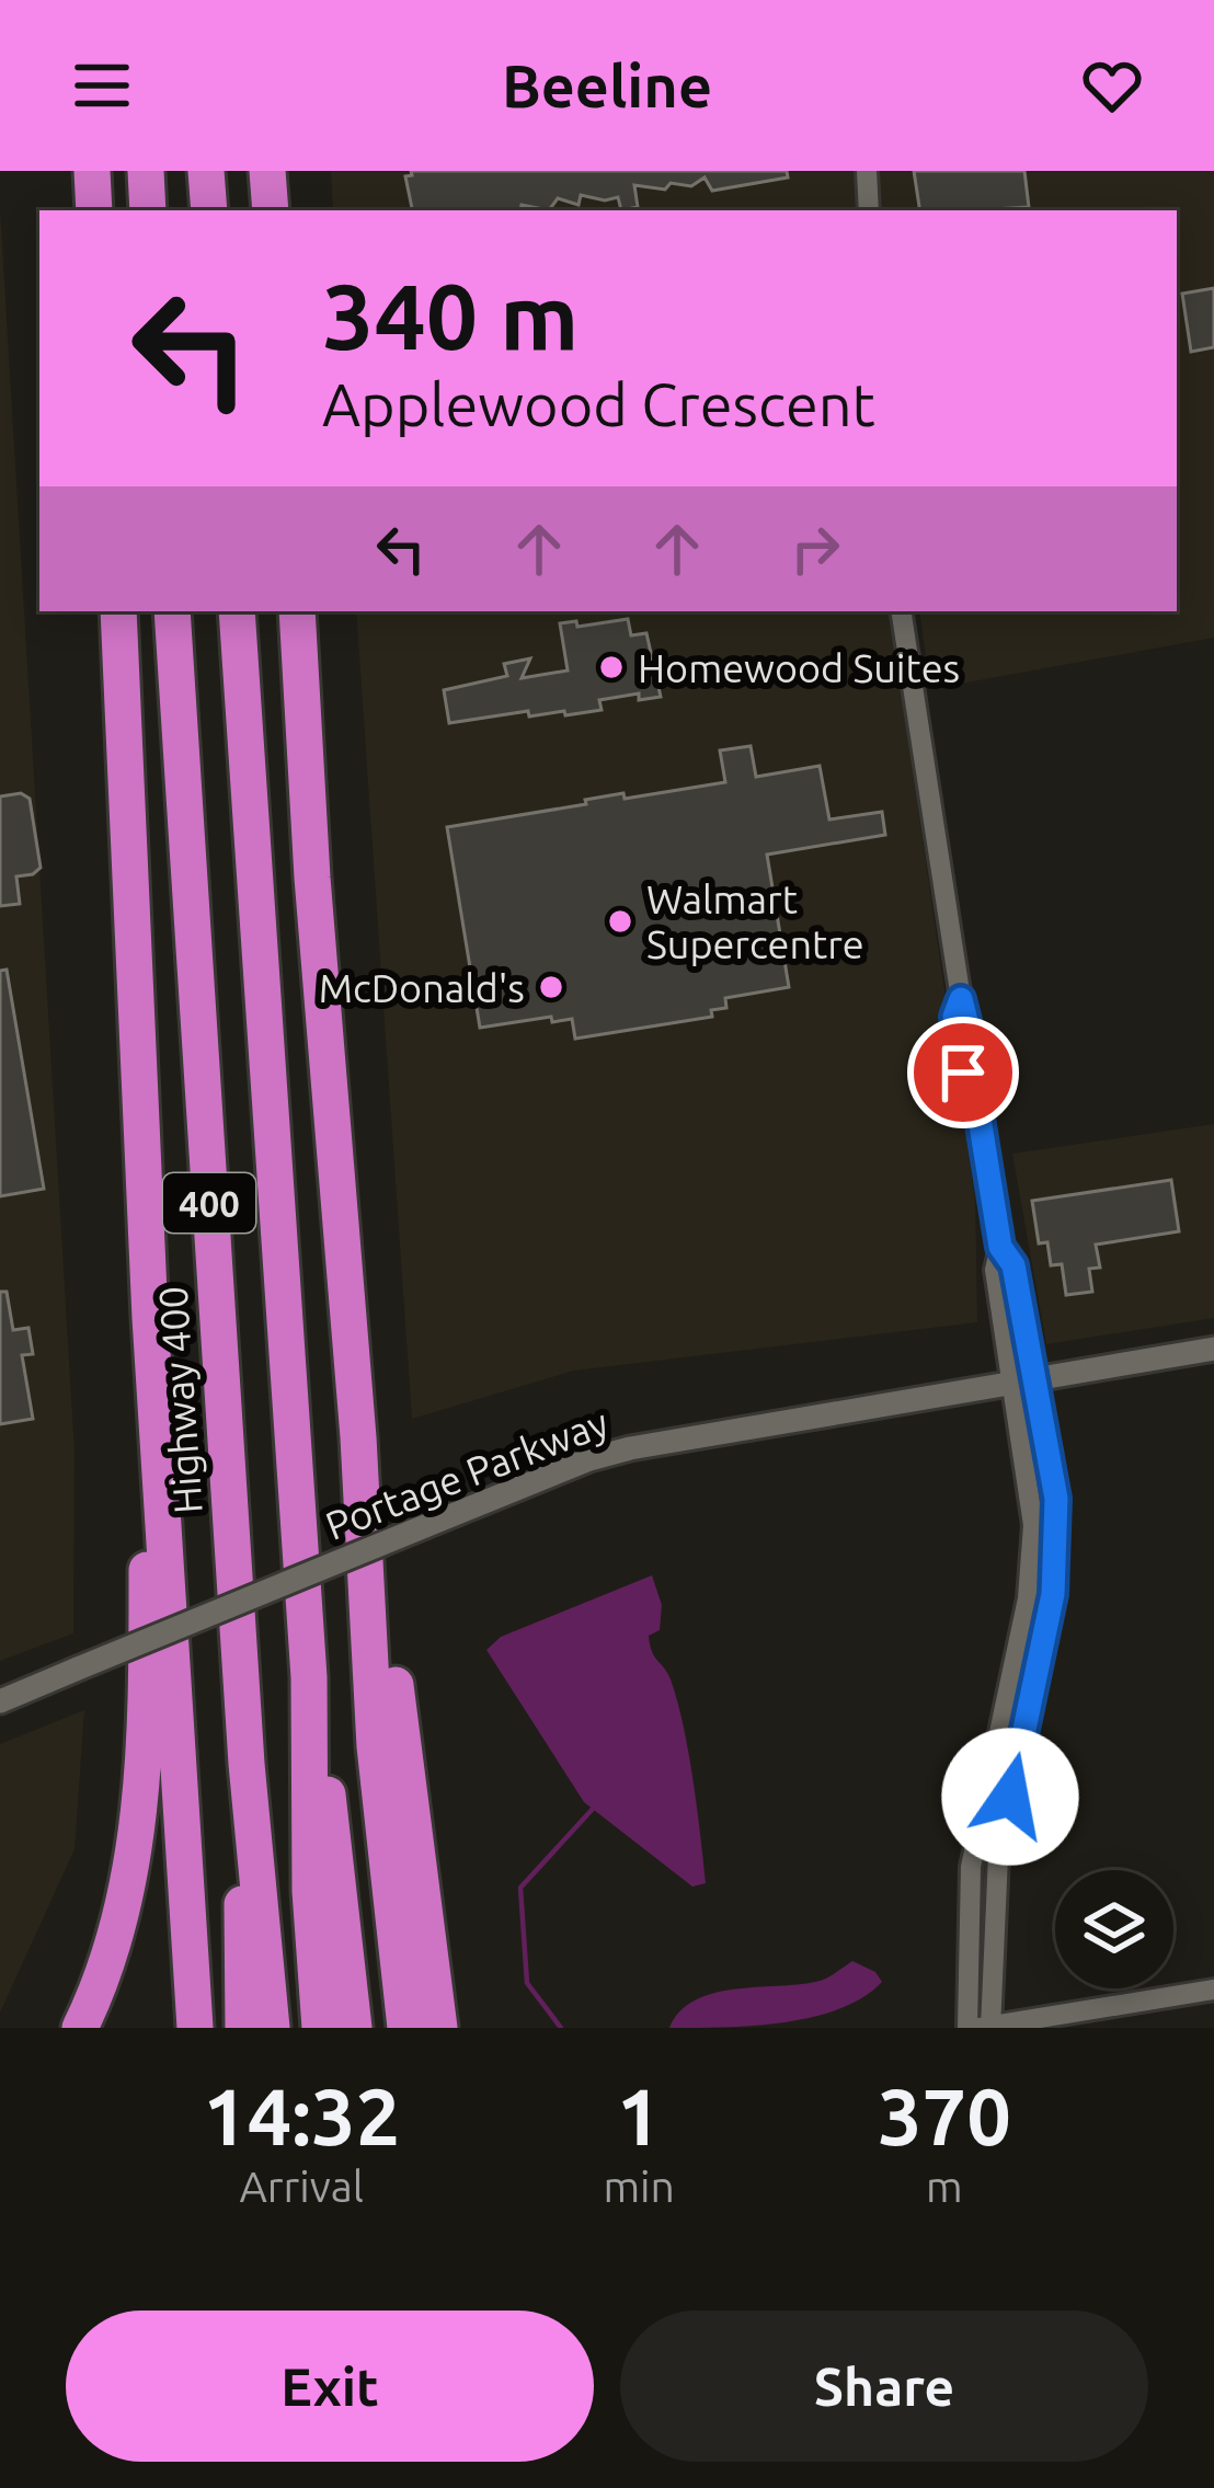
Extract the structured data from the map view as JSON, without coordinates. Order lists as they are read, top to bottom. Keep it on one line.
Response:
{"streets":{"highway":["400","Highway 400"],"street":["Portage Parkway"]},"places":["Homewood Suites","Walmart Supercentre","McDonald's"],"page":{"header":"Beeline","turn":["340 m","Applewood Crescent"],"eta":["14:32","Arrival","1","min","370","m"],"buttons":["Exit","Share"]}}
